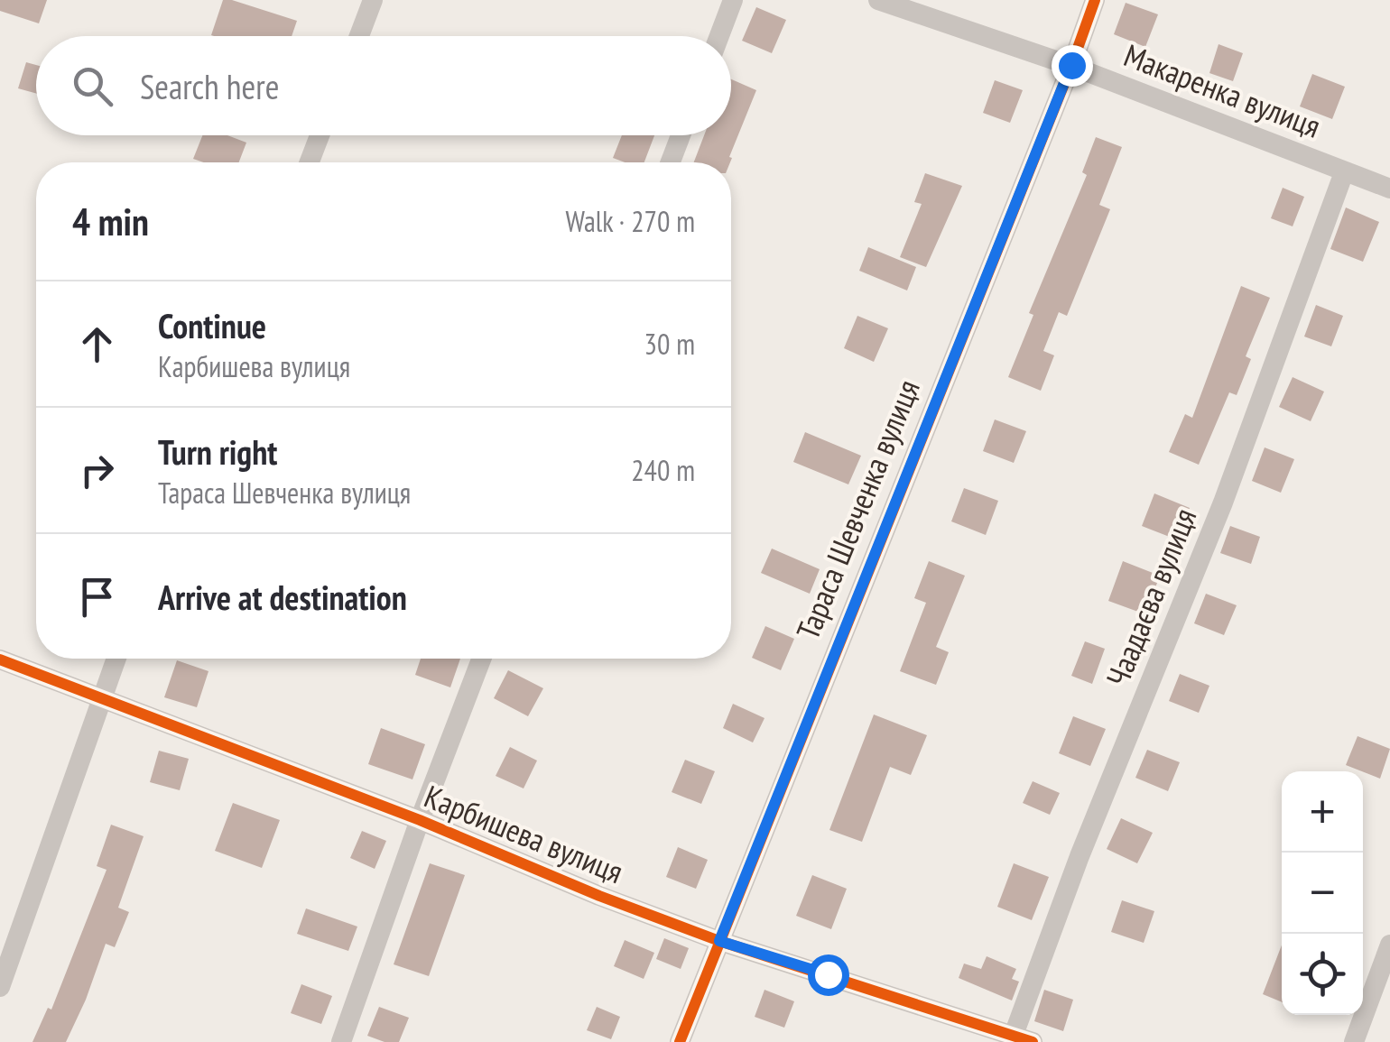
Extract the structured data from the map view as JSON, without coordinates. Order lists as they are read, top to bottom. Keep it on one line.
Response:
{"streets":{"street":["Макаренка вулиця","Тараса Шевченка вулиця","Чаадаєва вулиця","Карбишева вулиця"]},"crossings":[["Макаренка вулиця","Тараса Шевченка вулиця"],["Макаренка вулиця","Чаадаєва вулиця"],["Тараса Шевченка вулиця","Карбишева вулиця"],["Чаадаєва вулиця","Карбишева вулиця"]],"page":{"search":"Search here","heading":["4 min","Walk · 270 m"],"list":[["Continue","Карбишева вулиця","30 m"],["Turn right","Тараса Шевченка вулиця","240 m"],"Arrive at destination"],"map_buttons":["+","−"]}}
